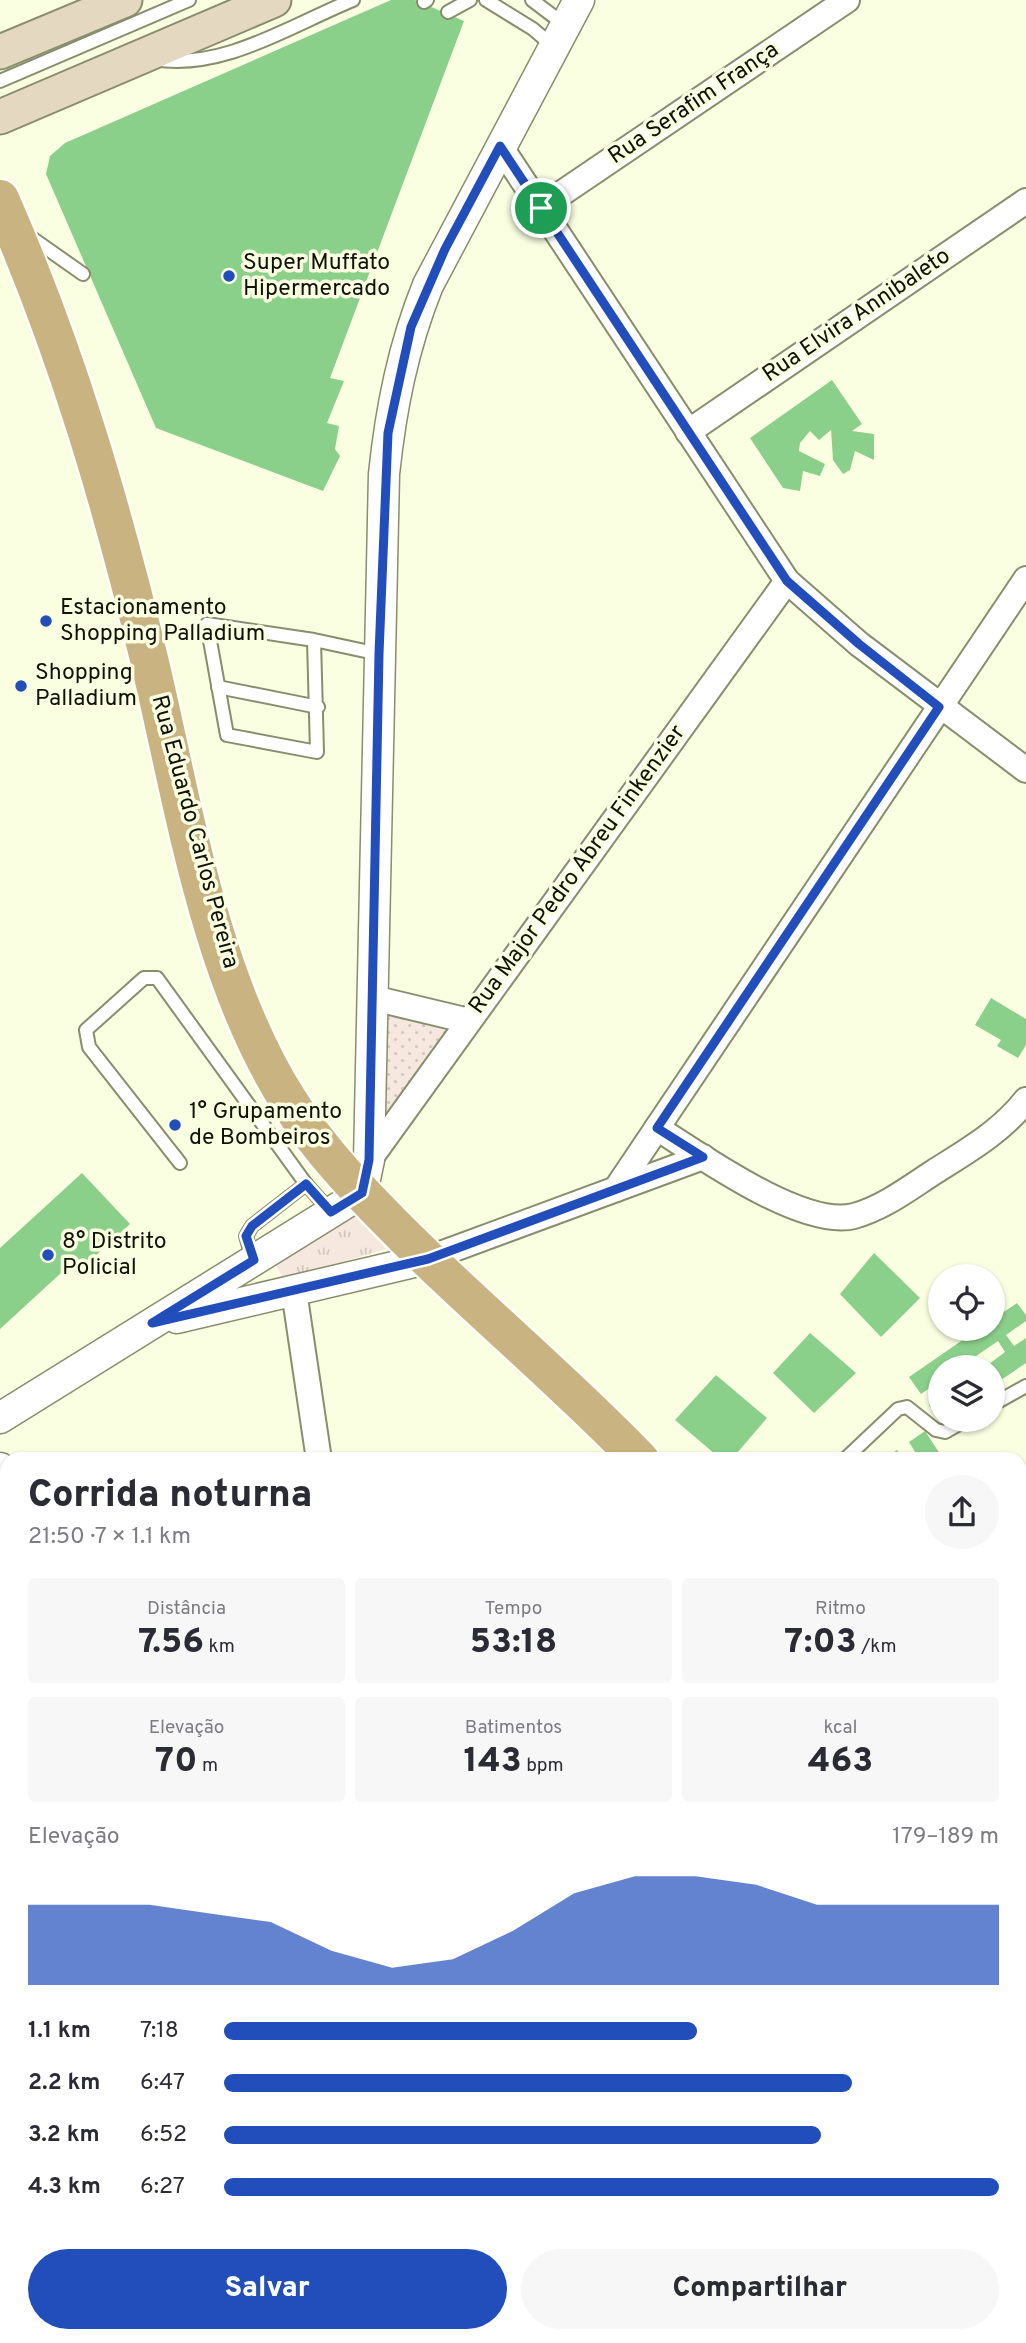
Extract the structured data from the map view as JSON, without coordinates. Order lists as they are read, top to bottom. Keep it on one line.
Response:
{"streets":{"main road":["Rua Eduardo Carlos Pereira"],"street":["Rua Serafim França","Rua Elvira Annibaleto","Rua Major Pedro Abreu Finkenzier"]},"crossings":[["Rua Eduardo Carlos Pereira","Rua Major Pedro Abreu Finkenzier"]],"places":["Super Muffato Hipermercado","Estacionamento Shopping Palladium","Shopping Palladium","1° Grupamento de Bombeiros","8° Distrito Policial"],"page":{"heading":["Corrida noturna","21:50 · 7 × 1.1 km"],"stats":[["Distância","7.56 km"],["Tempo","53:18"],["Ritmo","7:03 /km"],["Elevação","70 m"],["Batimentos","143 bpm"],["kcal","463"]],"chart":["Elevação","179–189 m"],"list":[{"name":"1.1 km","note":"7:18"},{"name":"2.2 km","note":"6:47"},{"name":"3.2 km","note":"6:52"},{"name":"4.3 km","note":"6:27"}],"buttons":["Salvar","Compartilhar"]}}
